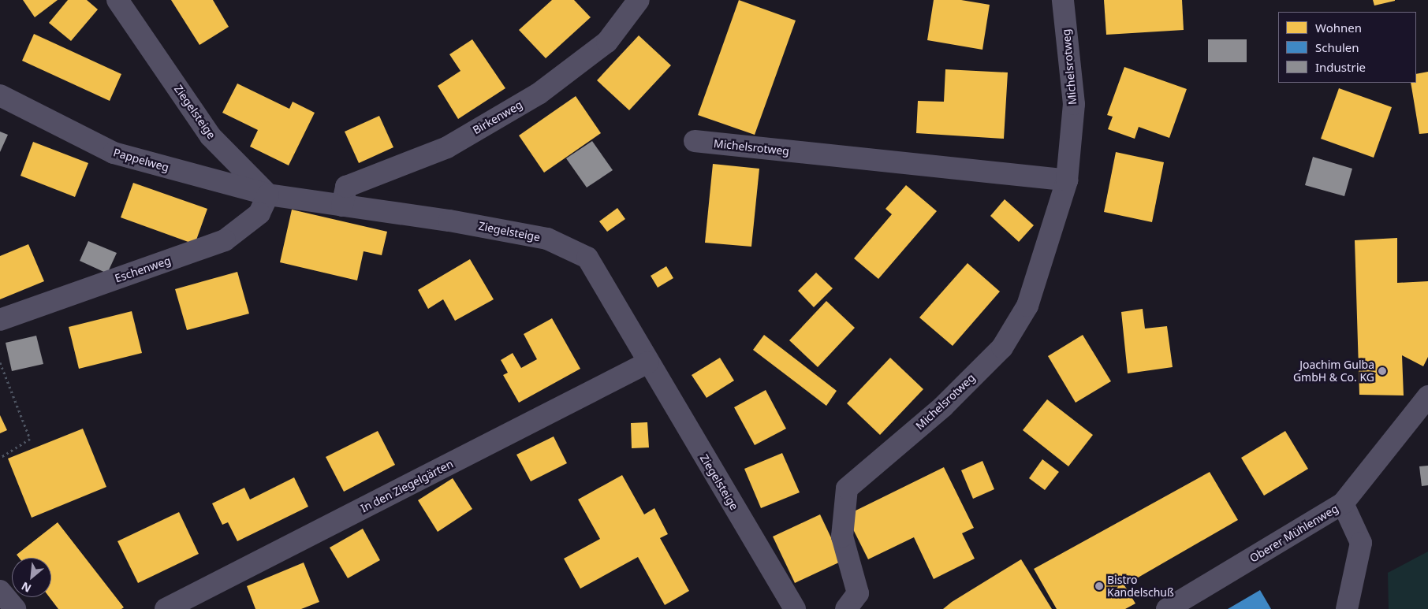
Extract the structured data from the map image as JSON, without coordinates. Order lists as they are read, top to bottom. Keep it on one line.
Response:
{"streets":{"street":["Michelsrotweg","Ziegelsteige","Birkenweg","Pappelweg","Eschenweg","In den Ziegelgärten","Oberer Mühlenweg"]},"crossings":[["Ziegelsteige","Birkenweg"],["Ziegelsteige","Pappelweg"],["Ziegelsteige","Eschenweg"],["Ziegelsteige","In den Ziegelgärten"],["Pappelweg","Eschenweg"]],"places":["Joachim Gulba GmbH & Co. KG","Bistro Kandelschuß"],"legend":["Wohnen","Schulen","Industrie"],"north":"bottom left"}
